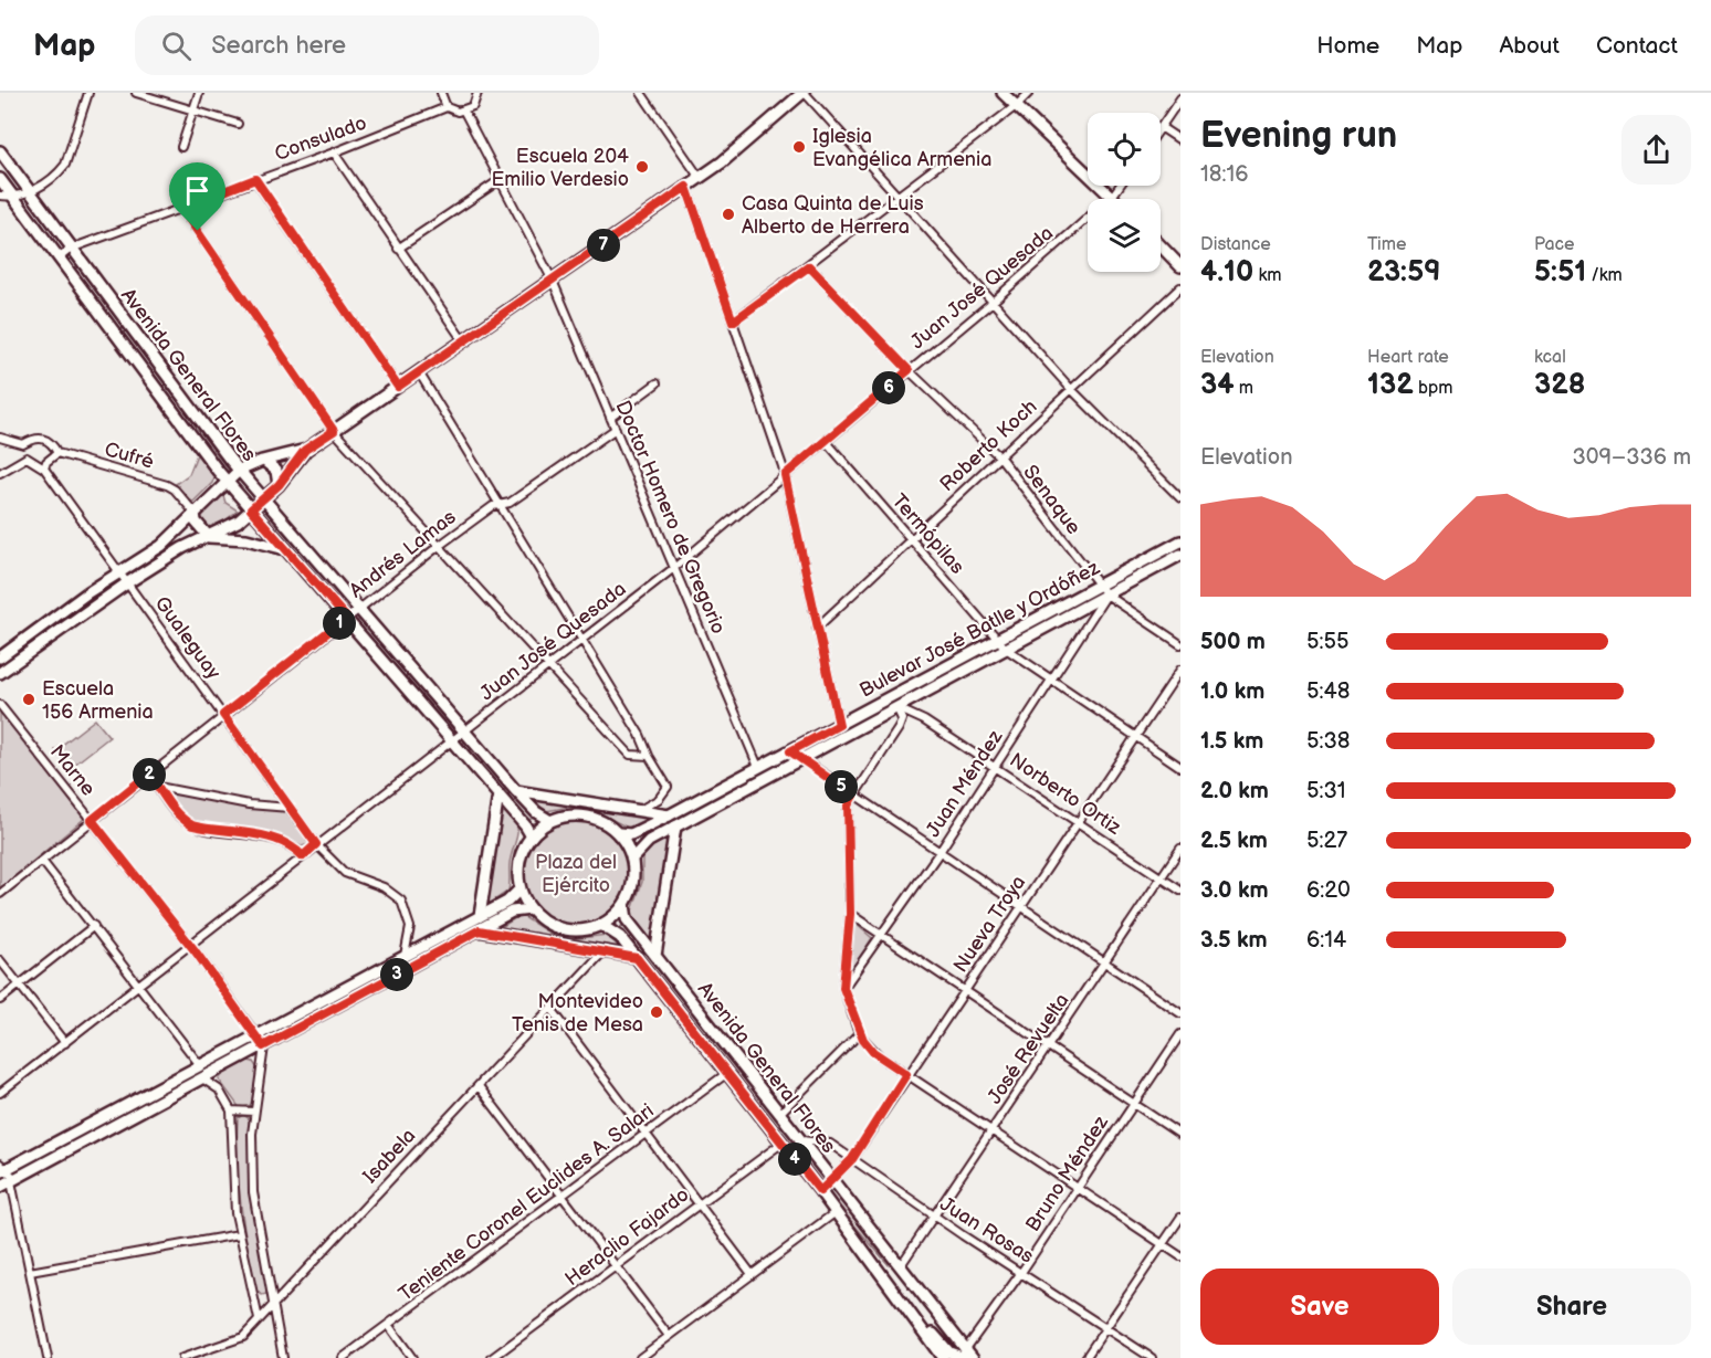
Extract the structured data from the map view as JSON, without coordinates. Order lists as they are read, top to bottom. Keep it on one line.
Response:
{"streets":{"main road":["Avenida General Flores","Cufré","Bulevar José Batlle y Ordóñez"],"street":["Consulado","Juan José Quesada","Roberto Koch","Senaque","Doctor Homero de Gregorio","Termópilas","Andrés Lamas","Gualeguay","Marne","Juan Méndez","Norberto Ortiz","Nueva Troya","José Revuelta","Isabela","Bruno Méndez","Teniente Coronel Euclides A. Salari","Juan Rosas","Heraclio Fajardo"]},"crossings":[["Consulado","Avenida General Flores"],["Juan José Quesada","Avenida General Flores"],["Juan José Quesada","Senaque"],["Juan José Quesada","Doctor Homero de Gregorio"],["Juan José Quesada","Termópilas"],["Juan José Quesada","Gualeguay"],["Juan José Quesada","Marne"],["Avenida General Flores","Andrés Lamas"],["Avenida General Flores","Bulevar José Batlle y Ordóñez"],["Avenida General Flores","Nueva Troya"],["Avenida General Flores","José Revuelta"],["Avenida General Flores","Bruno Méndez"],["Avenida General Flores","Teniente Coronel Euclides A. Salari"],["Avenida General Flores","Juan Rosas"],["Avenida General Flores","Heraclio Fajardo"],["Roberto Koch","Senaque"],["Roberto Koch","Termópilas"],["Senaque","Bulevar José Batlle y Ordóñez"],["Senaque","Juan Méndez"],["Doctor Homero de Gregorio","Andrés Lamas"],["Doctor Homero de Gregorio","Bulevar José Batlle y Ordóñez"],["Termópilas","Bulevar José Batlle y Ordóñez"],["Termópilas","Juan Méndez"],["Termópilas","Nueva Troya"],["Andrés Lamas","Gualeguay"],["Andrés Lamas","Marne"],["Bulevar José Batlle y Ordóñez","Juan Méndez"],["Bulevar José Batlle y Ordóñez","Norberto Ortiz"],["Juan Méndez","Norberto Ortiz"],["Norberto Ortiz","Nueva Troya"],["Norberto Ortiz","José Revuelta"],["Nueva Troya","Juan Rosas"],["José Revuelta","Juan Rosas"],["Bruno Méndez","Juan Rosas"]],"parks":["Plaza del Ejército"],"places":["Iglesia Evangélica Armenia","Escuela 204 Emilio Verdesio","Casa Quinta de Luis Alberto de Herrera","Escuela 156 Armenia","Montevideo Tenis de Mesa"],"page":{"header":"Map","search":"Search here","nav":["Home","Map","About","Contact"],"heading":["Evening run","18:16"],"stats":[["Distance","4.10 km"],["Time","23:59"],["Pace","5:51 /km"],["Elevation","34 m"],["Heart rate","132 bpm"],["kcal","328"]],"pins":["7","6","1","2","5","3","4"],"chart":["Elevation","309–336 m"],"list":[{"name":"500 m","note":"5:55"},{"name":"1.0 km","note":"5:48"},{"name":"1.5 km","note":"5:38"},{"name":"2.0 km","note":"5:31"},{"name":"2.5 km","note":"5:27"},{"name":"3.0 km","note":"6:20"},{"name":"3.5 km","note":"6:14"}],"buttons":["Save","Share"]}}
